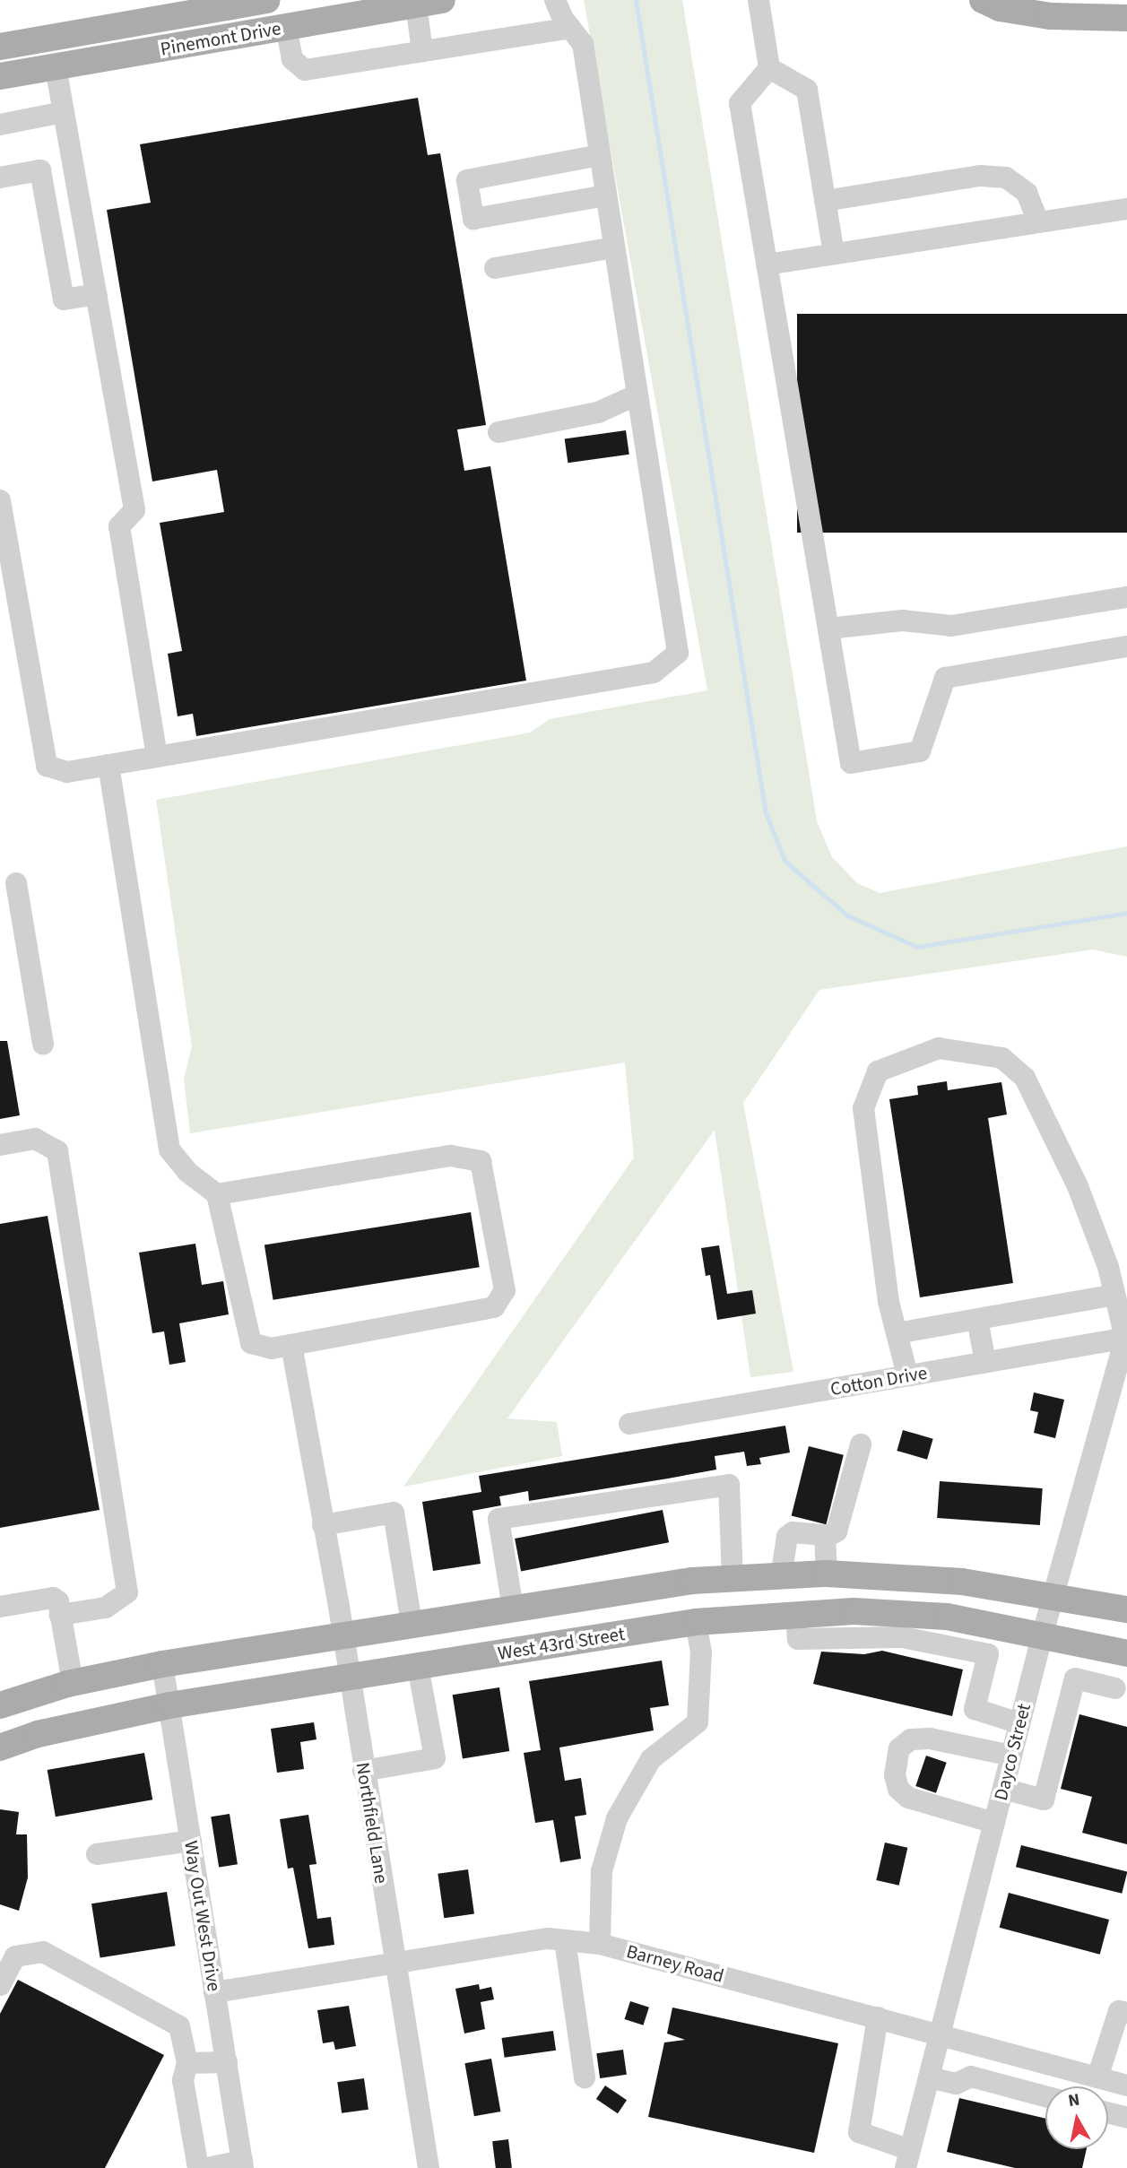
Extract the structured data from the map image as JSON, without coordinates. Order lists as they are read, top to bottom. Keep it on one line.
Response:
{"streets":{"main road":["Pinemont Drive","West 43rd Street"],"street":["Cotton Drive","Dayco Street","Northfield Lane","Way Out West Drive","Barney Road"]},"crossings":[["Cotton Drive","Dayco Street"],["West 43rd Street","Dayco Street"],["West 43rd Street","Northfield Lane"],["West 43rd Street","Way Out West Drive"],["Dayco Street","Barney Road"],["Northfield Lane","Barney Road"],["Way Out West Drive","Barney Road"]],"north":"top"}
